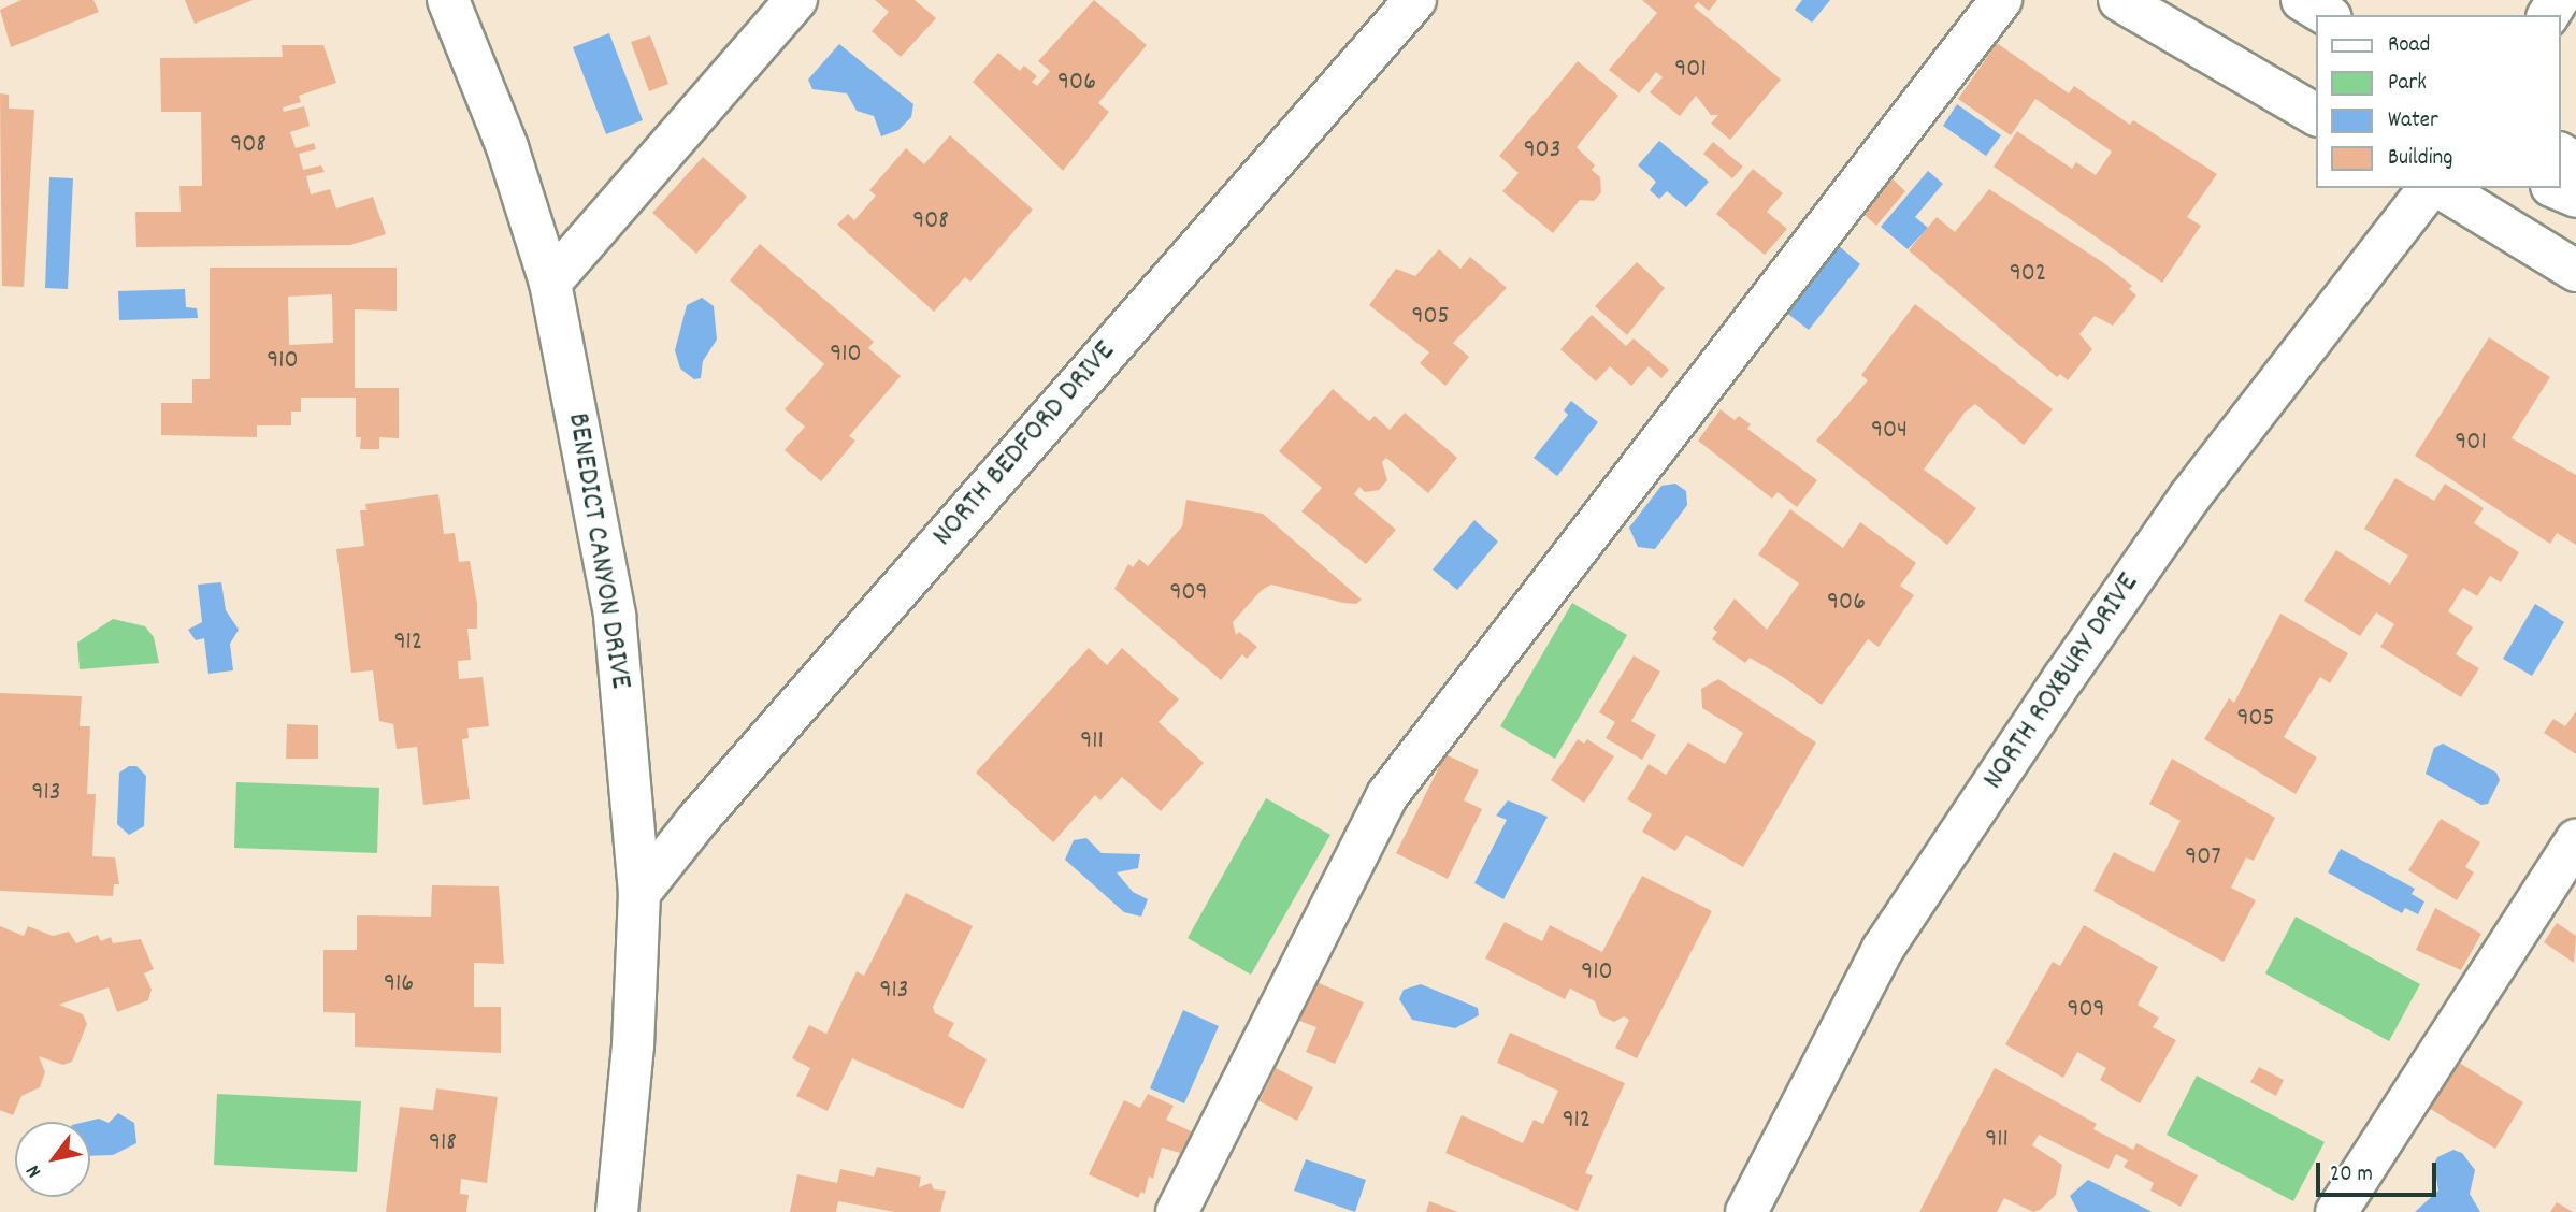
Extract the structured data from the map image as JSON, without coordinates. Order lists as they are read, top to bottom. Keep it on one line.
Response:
{"streets":{"street":["NORTH BEDFORD DRIVE","BENEDICT CANYON DRIVE","NORTH ROXBURY DRIVE"]},"crossings":[["NORTH BEDFORD DRIVE","BENEDICT CANYON DRIVE"]],"house_numbers":["901","906","908","903","908","902","905","910","910","904","901","909","906","912","905","911","913","907","910","916","913","909","912","911","918"],"legend":["Road","Park","Water","Building"],"scale_bar":"20 m","north":"bottom left"}
